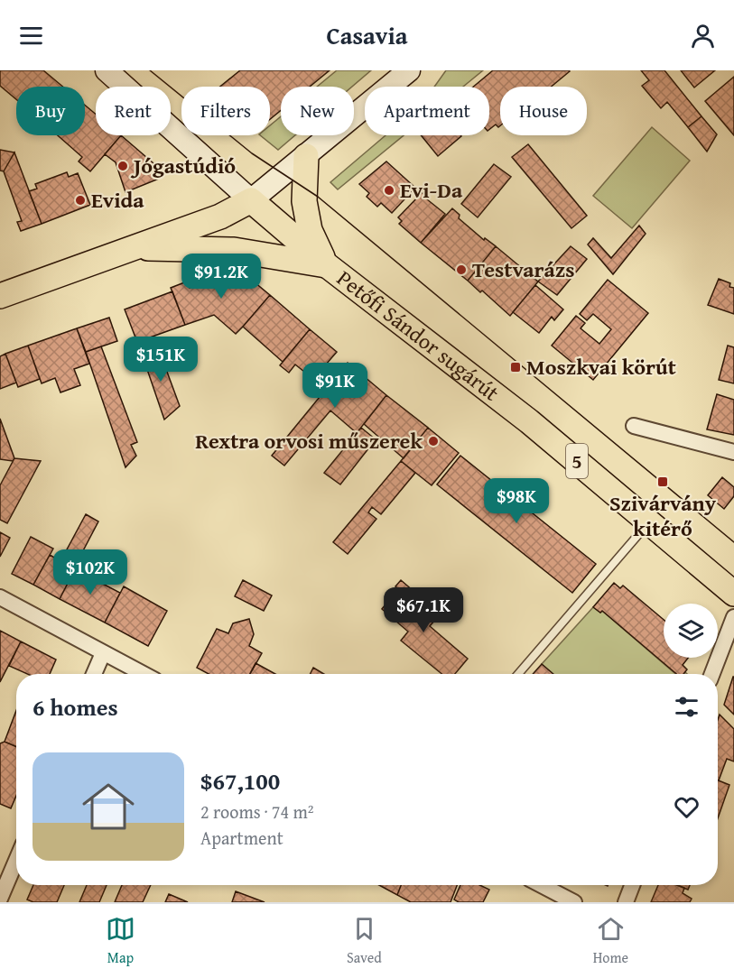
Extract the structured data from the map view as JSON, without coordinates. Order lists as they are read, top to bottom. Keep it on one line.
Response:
{"streets":{"main road":["Petőfi Sándor sugárút","5"]},"crossings":[["Petőfi Sándor sugárút","5"]],"places":{"other":["Jógastúdió","Evi-Da","Evida","Testvarázs","Rextra orvosi műszerek"],"transit":["Moszkvai körút","Szivárvány kitérő"]},"page":{"header":"Casavia","chip":["Buy","Rent","Filters","New","Apartment","House"],"price":["$91.2K","$151K","$91K","$98K","$102K","$67.1K"],"heading":"6 homes","list":[{"name":"$67,100","note":"2 rooms · 74 m² · Apartment"}],"tabs":["Map","Saved","Home"]}}
